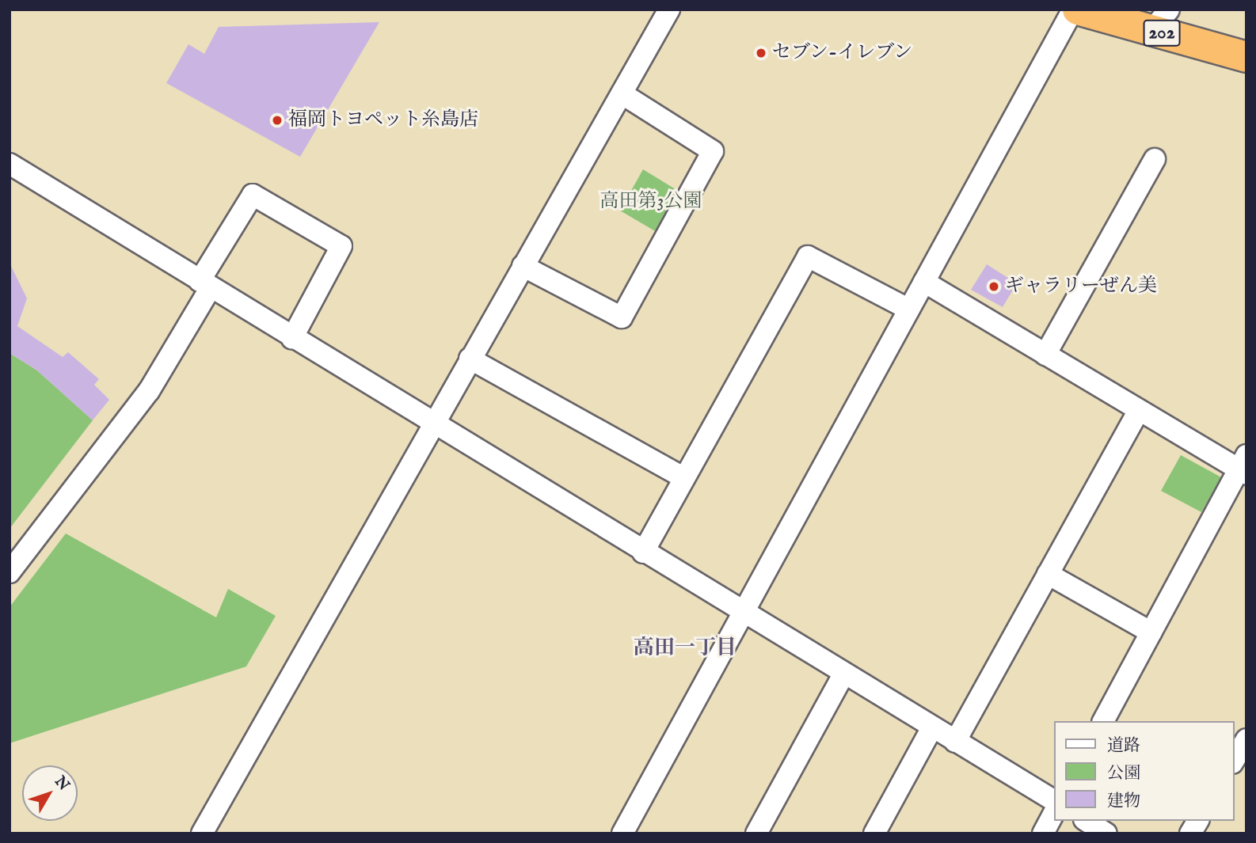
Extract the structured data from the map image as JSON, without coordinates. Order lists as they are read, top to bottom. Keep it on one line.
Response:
{"streets":{"highway":["202"]},"districts":["高田一丁目"],"parks":["高田第3公園"],"places":["セブン-イレブン","福岡トヨペット糸島店","ギャラリーぜん美"],"legend":["道路","公園","建物"],"north":"top right"}
